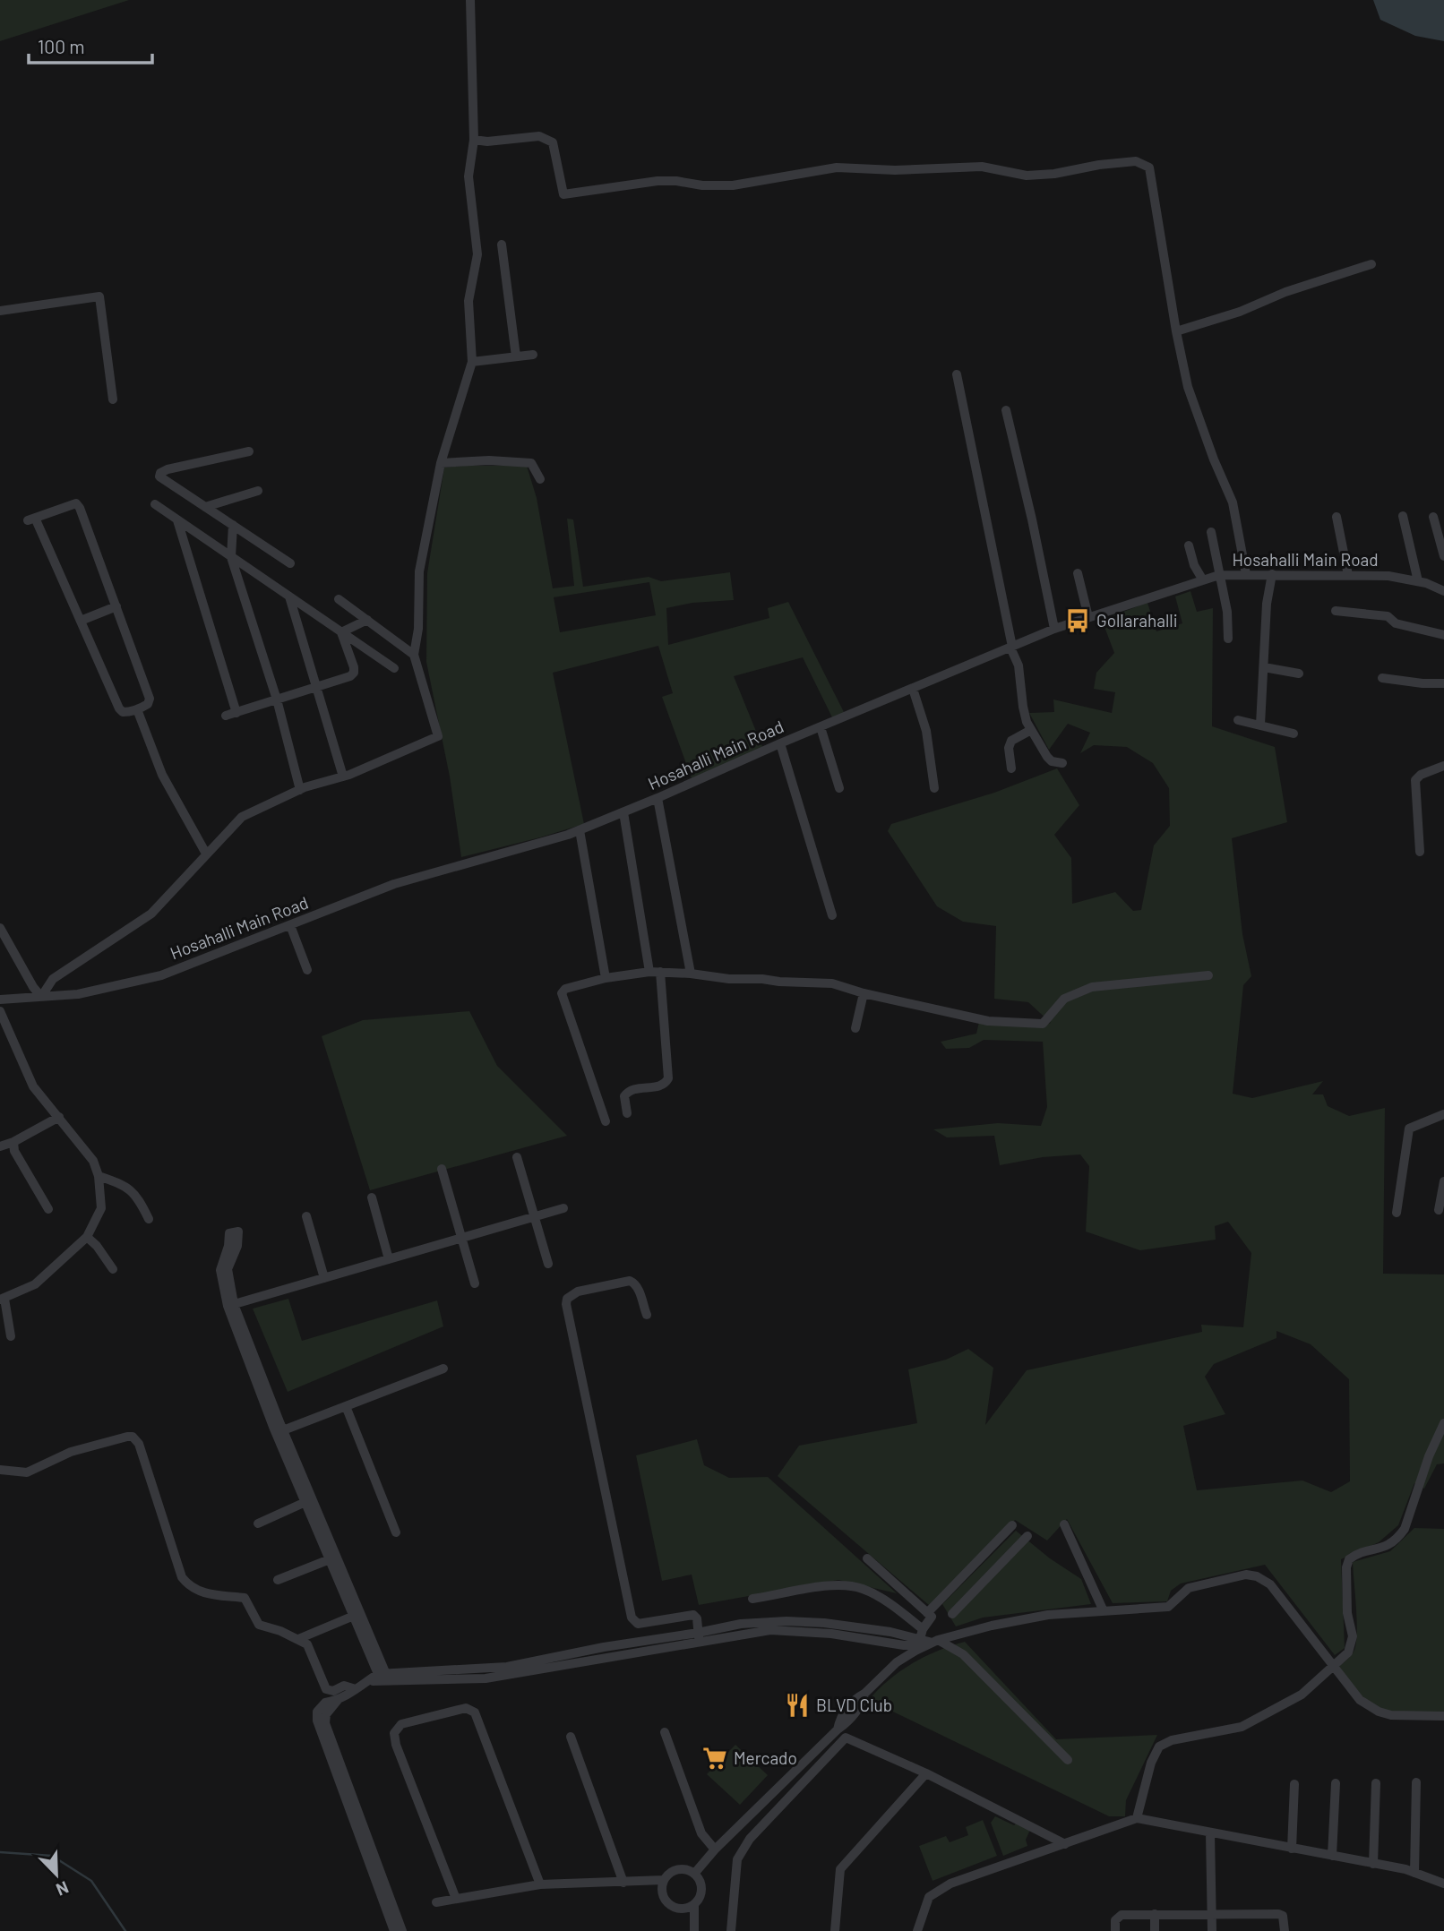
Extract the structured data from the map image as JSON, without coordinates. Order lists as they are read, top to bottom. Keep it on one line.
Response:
{"streets":{"street":["Hosahalli Main Road"]},"places":{"bus stop":["Gollarahalli"],"restaurant":["BLVD Club"],"supermarket":["Mercado"]},"scale_bar":"100 m","north":"bottom right"}
